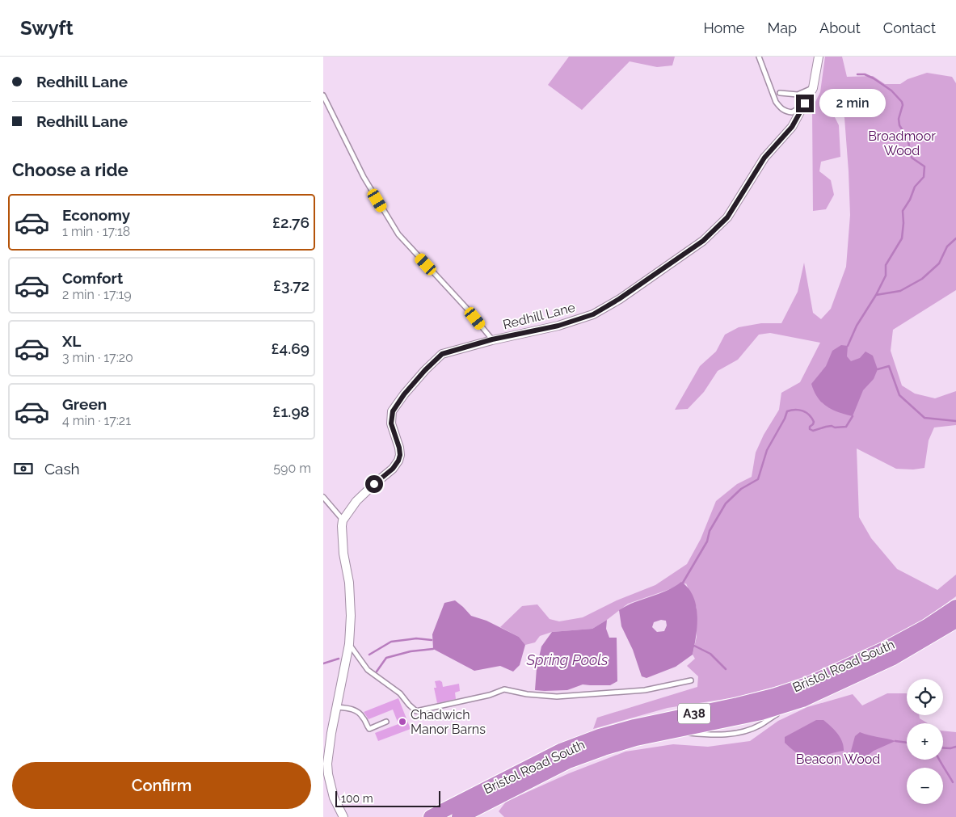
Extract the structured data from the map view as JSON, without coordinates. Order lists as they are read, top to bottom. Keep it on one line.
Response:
{"streets":{"highway":["Bristol Road South","A38"],"street":["Redhill Lane"]},"water":["Spring Pools"],"parks":["Broadmoor Wood","Beacon Wood"],"places":["Chadwich Manor Barns"],"scale_bar":"100 m","page":{"header":"Swyft","nav":["Home","Map","About","Contact"],"banner":["Redhill Lane","Redhill Lane"],"bubble":"2 min","heading":"Choose a ride","list":[{"name":"Economy","note":"1 min · 17:18","value":"£2.76"},{"name":"Comfort","note":"2 min · 17:19","value":"£3.72"},{"name":"XL","note":"3 min · 17:20","value":"£4.69"},{"name":"Green","note":"4 min · 17:21","value":"£1.98"}],"pay":["Cash","590 m"],"map_buttons":["+","−"],"buttons":"Confirm","scale":"100 m"}}
